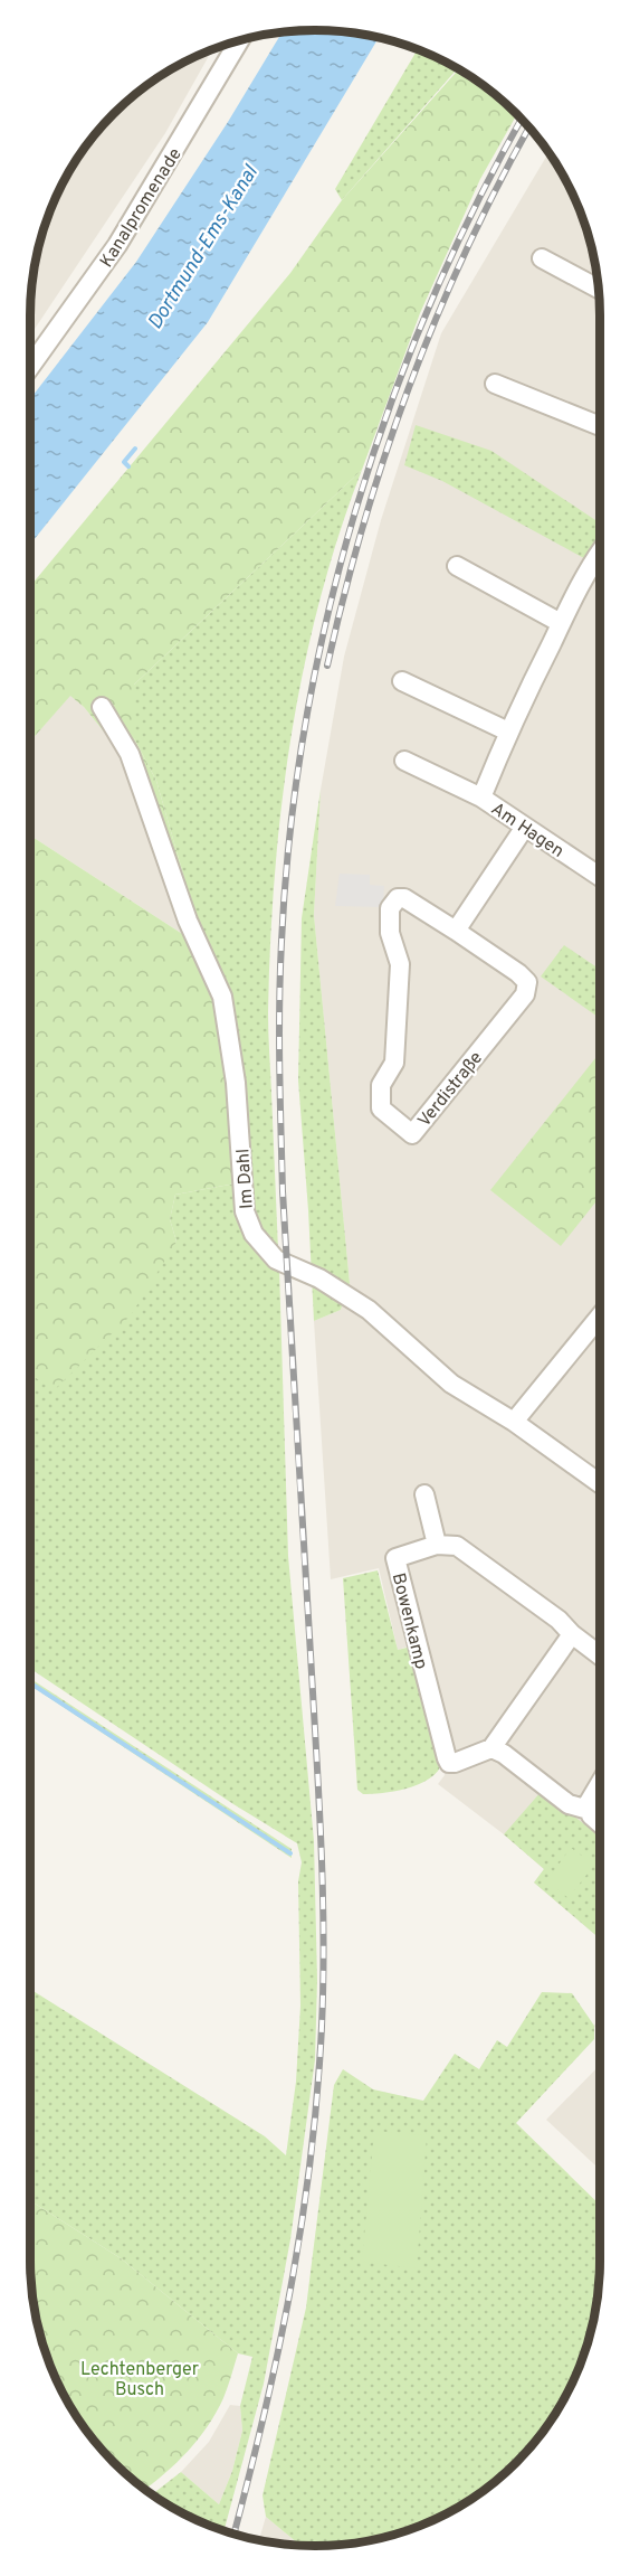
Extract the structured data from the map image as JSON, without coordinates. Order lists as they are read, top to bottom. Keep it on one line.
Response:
{"streets":{"street":["Kanalpromenade","Am Hagen","Verdistraße","Im Dahl","Bowenkamp"]},"water":["Dortmund-Ems-Kanal"],"parks":["Lechtenberger Busch"]}
